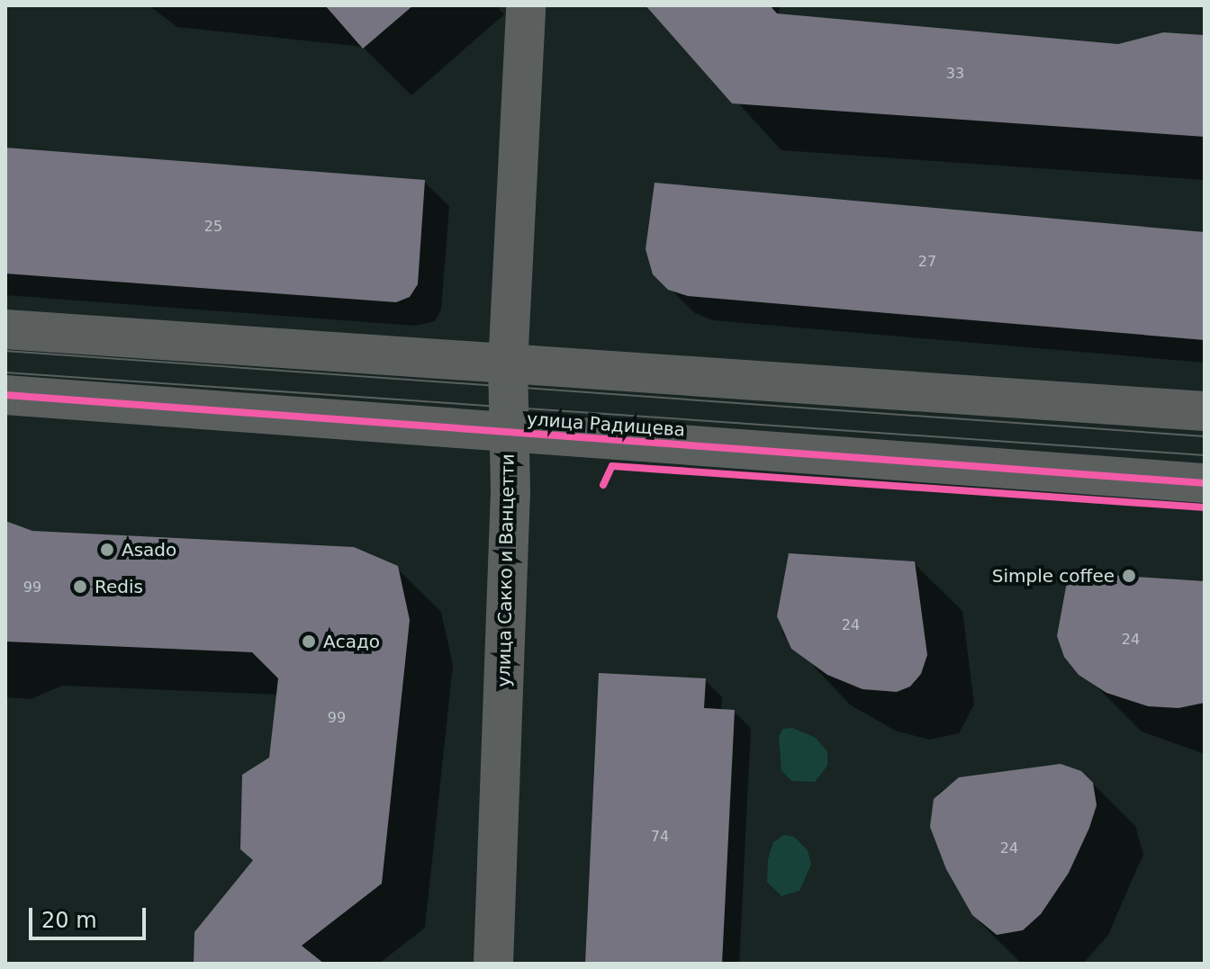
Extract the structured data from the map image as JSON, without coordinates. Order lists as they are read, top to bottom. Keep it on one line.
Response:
{"streets":{"street":["улица Радищева","улица Сакко и Ванцетти"]},"crossings":[["улица Радищева","улица Сакко и Ванцетти"]],"places":["Asado","Simple coffee","Redis","Асадо"],"house_numbers":["33","25","27","99","24","24","99","74","24"],"scale_bar":"20 m"}
